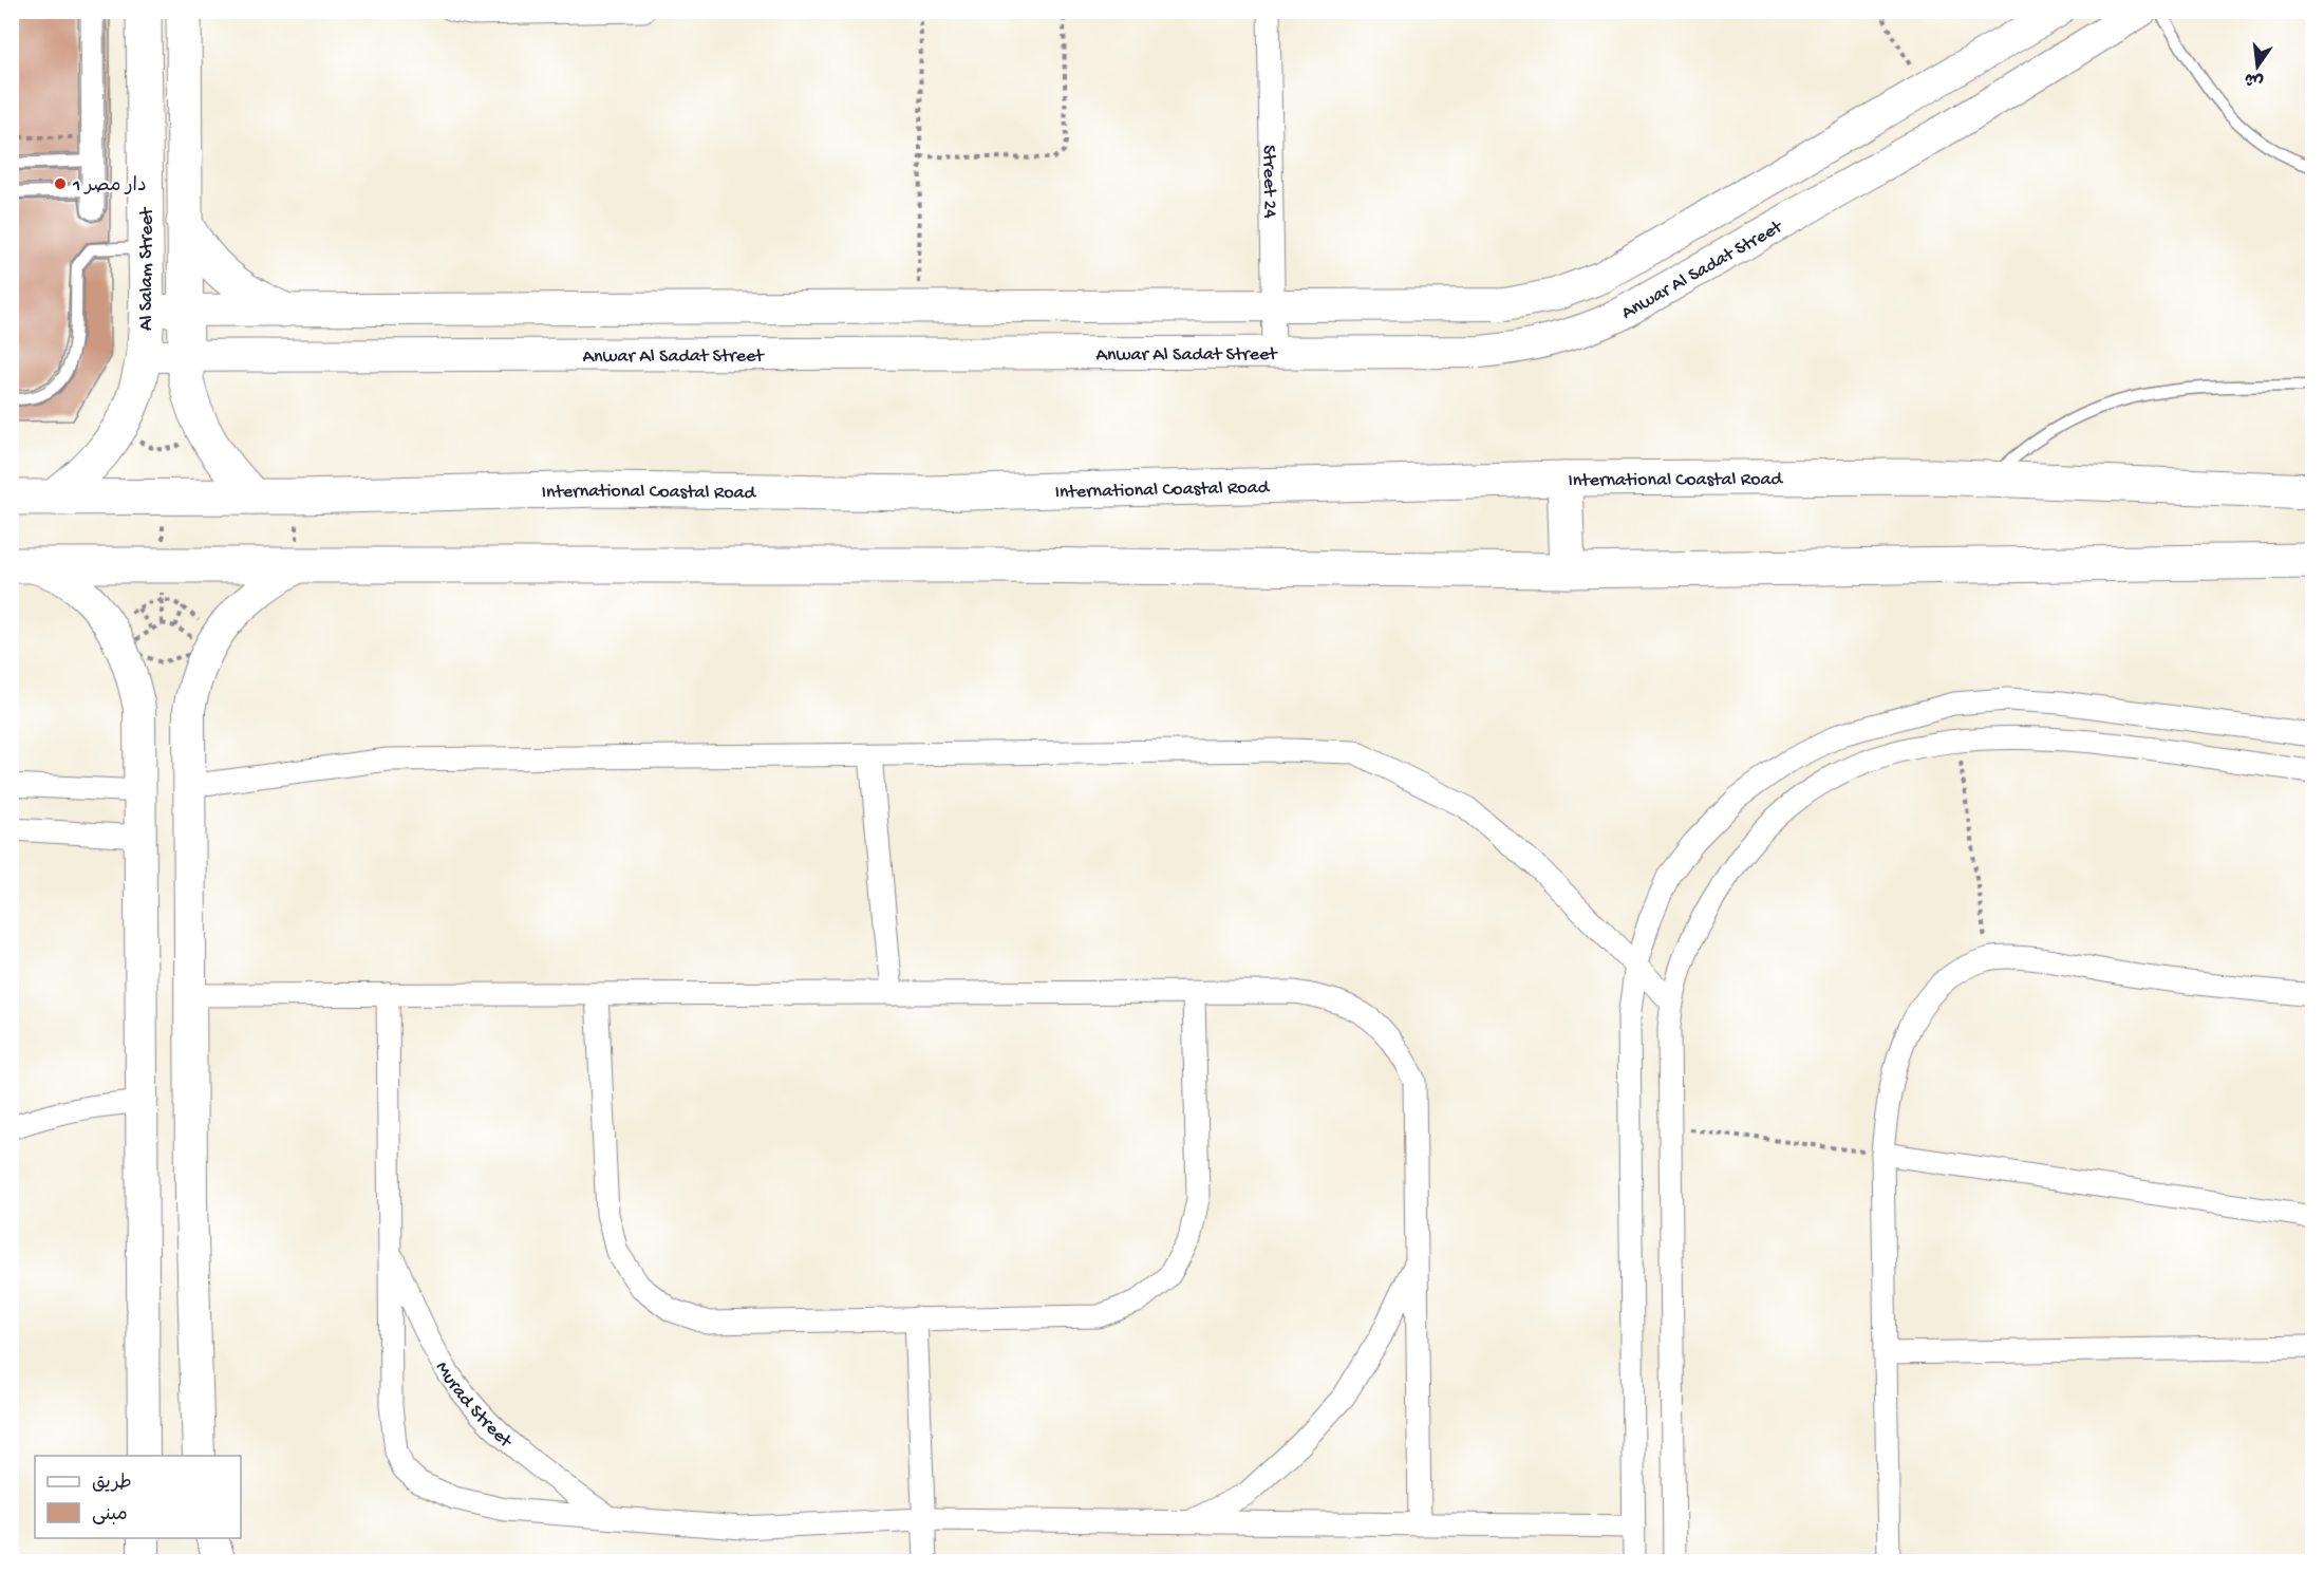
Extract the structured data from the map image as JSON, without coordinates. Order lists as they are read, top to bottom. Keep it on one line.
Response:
{"streets":{"main road":["Anwar Al Sadat Street","Al Salam Street","International Coastal Road"],"street":["Street 24","Murad Street"]},"crossings":[["Street 24","Anwar Al Sadat Street"],["Anwar Al Sadat Street","Al Salam Street"],["Al Salam Street","International Coastal Road"]],"places":["دار مصر 1"],"legend":["طريق","مبنى"],"north":"bottom"}
